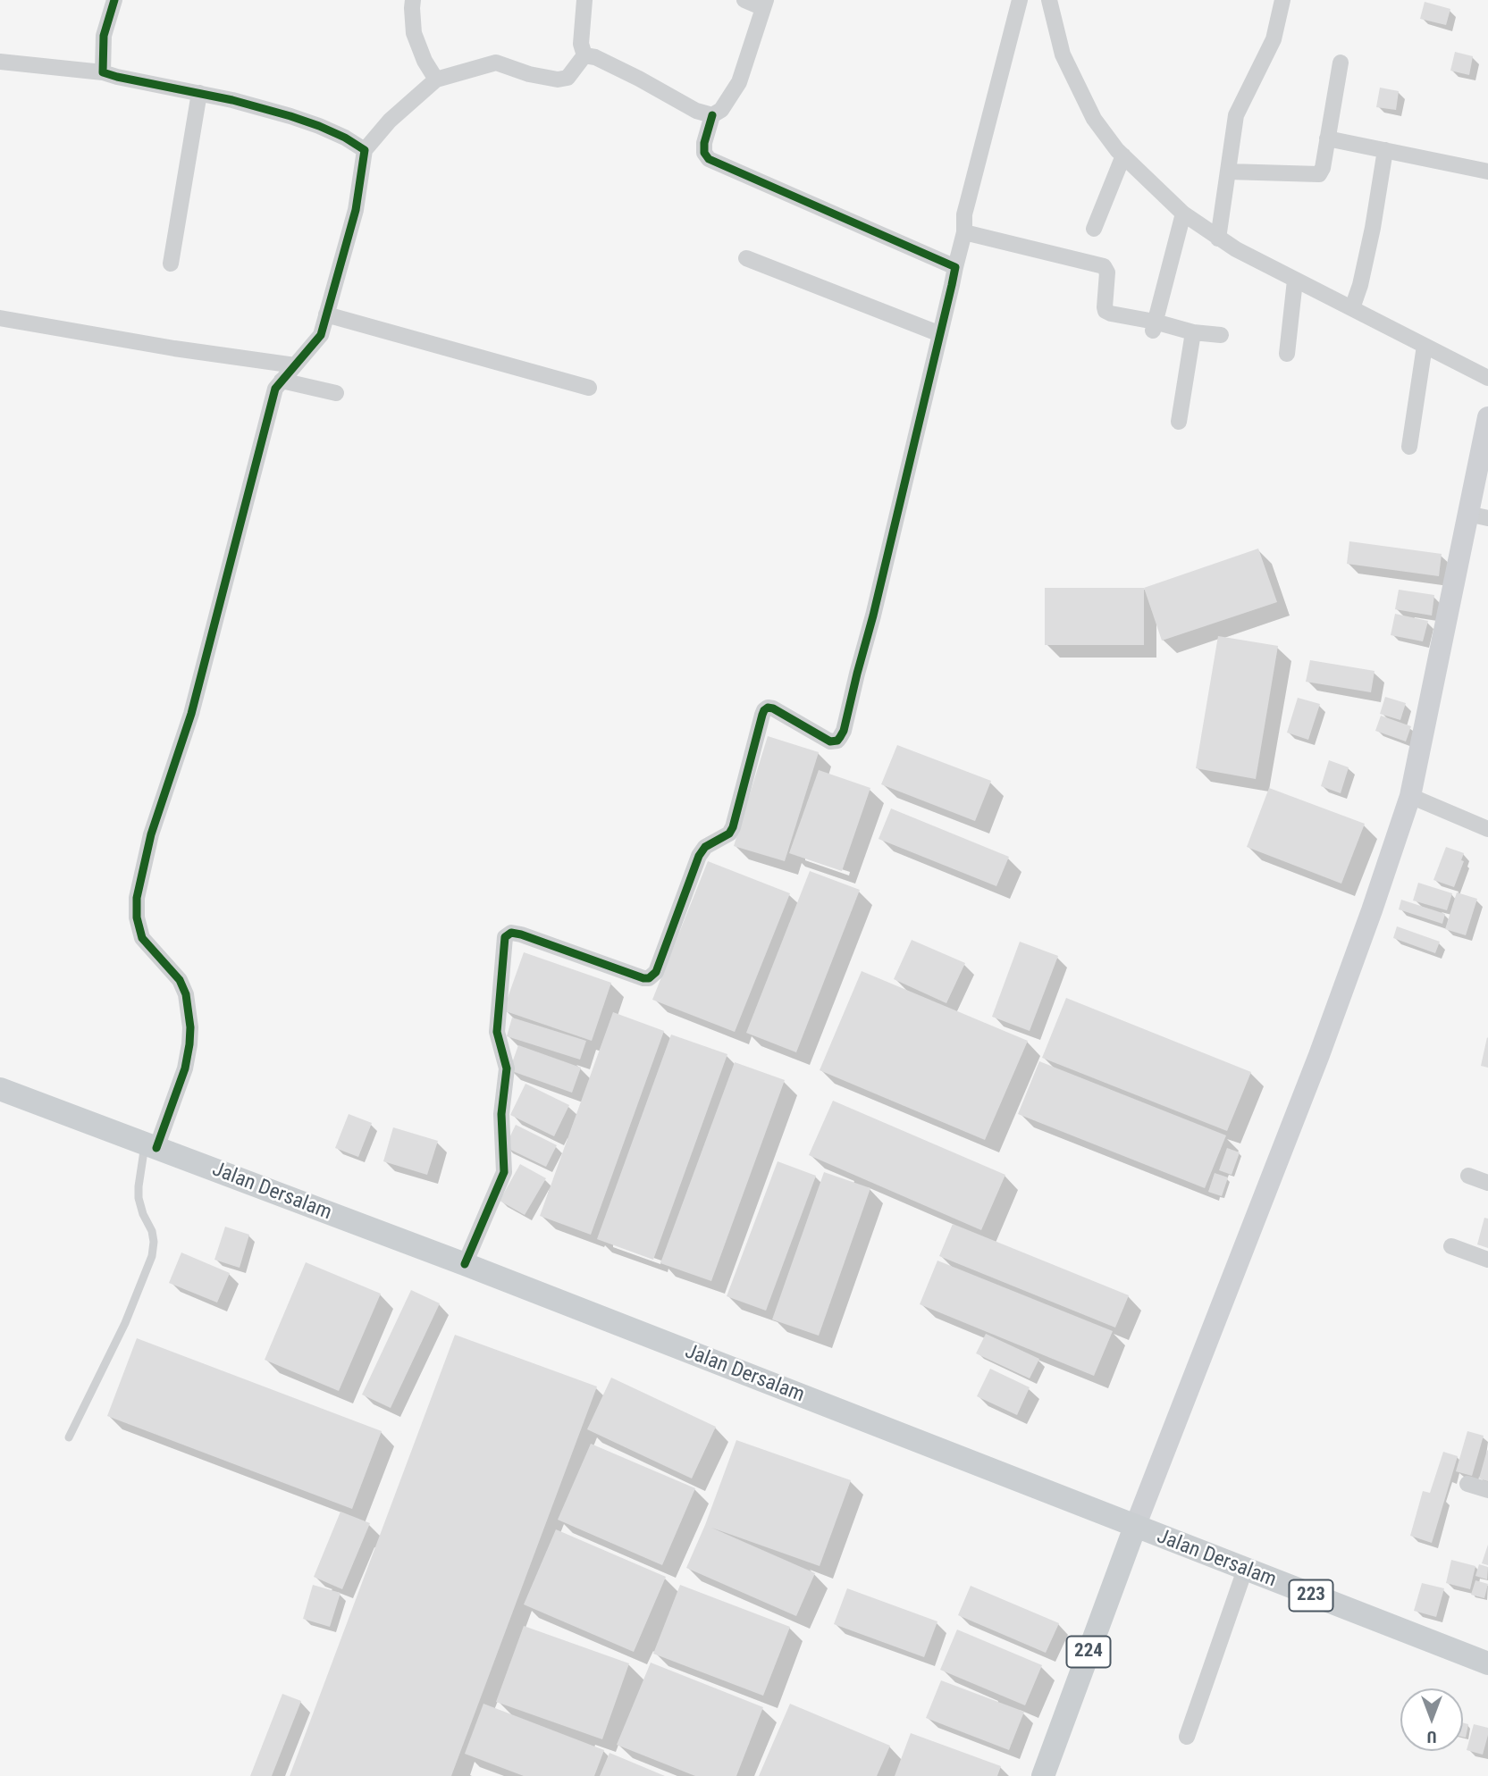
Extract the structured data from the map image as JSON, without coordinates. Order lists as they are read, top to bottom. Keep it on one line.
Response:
{"streets":{"main road":["Jalan Dersalam","223","224"]},"crossings":[["Jalan Dersalam","224"]],"north":"bottom"}
